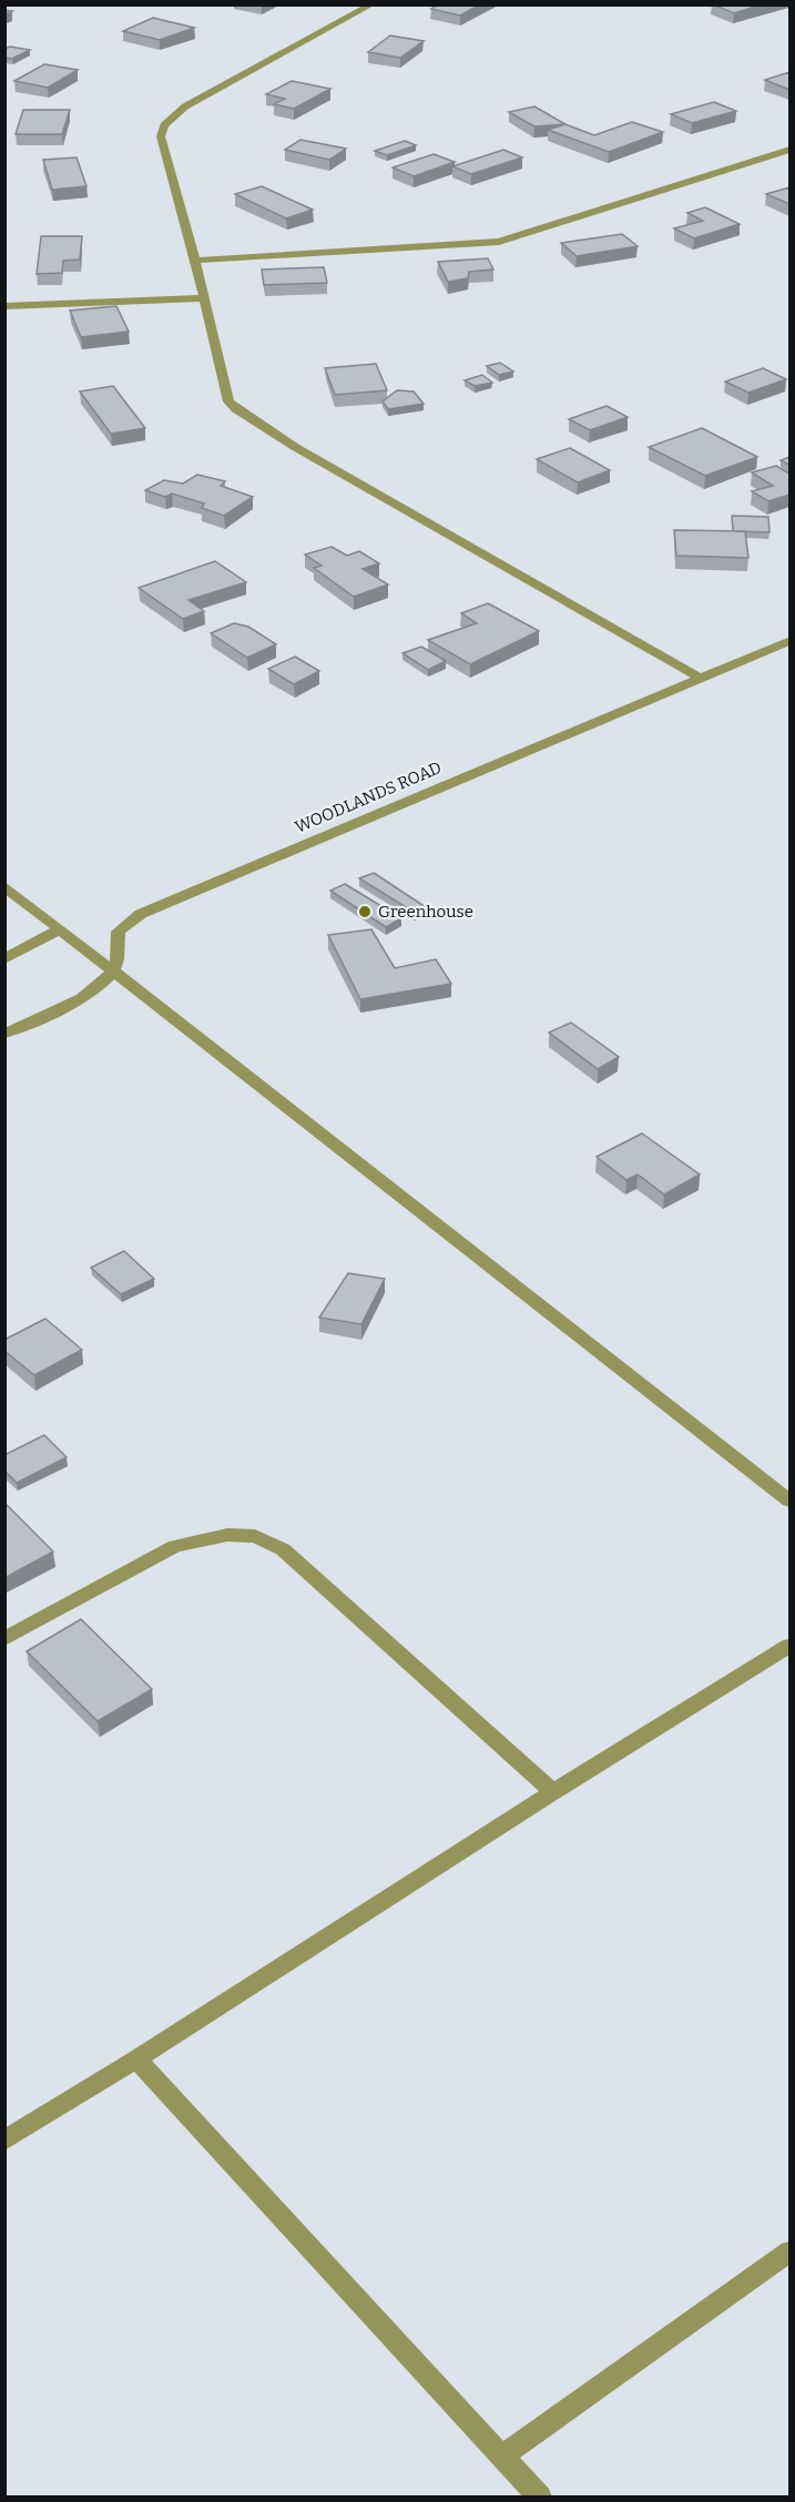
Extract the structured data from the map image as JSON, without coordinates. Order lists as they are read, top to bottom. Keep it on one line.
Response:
{"streets":{"street":["WOODLANDS ROAD"]},"places":["Greenhouse"]}
